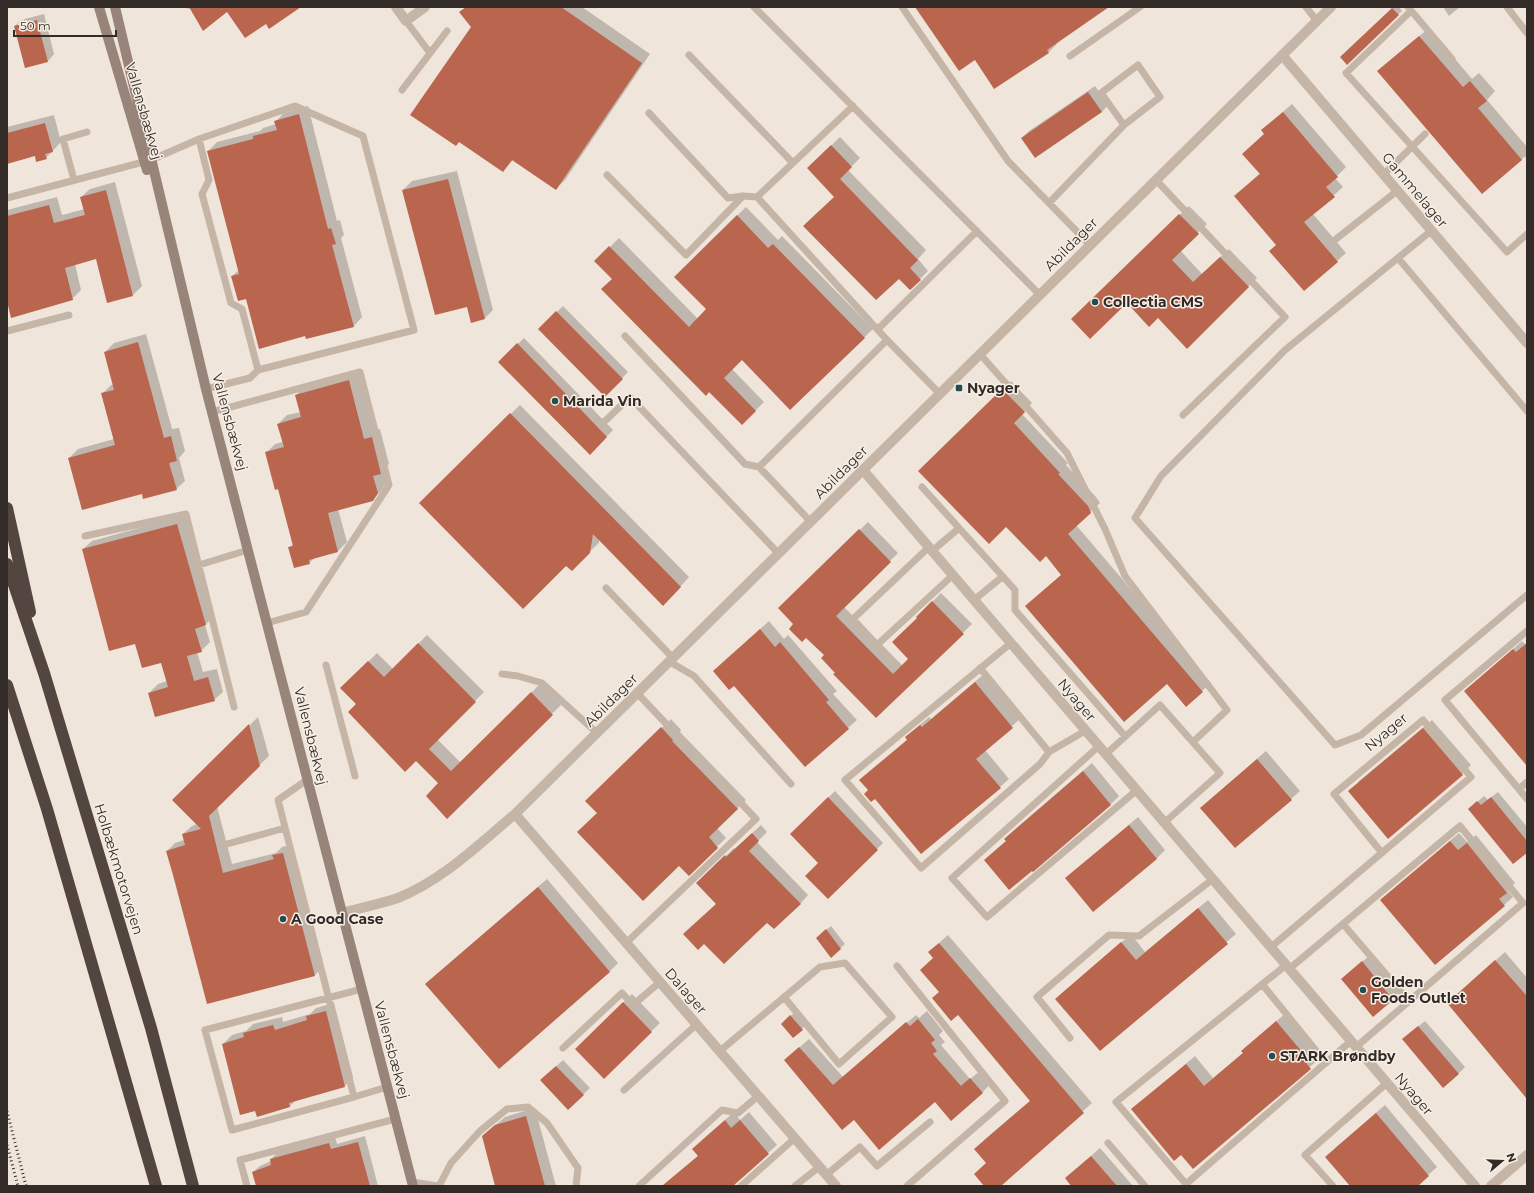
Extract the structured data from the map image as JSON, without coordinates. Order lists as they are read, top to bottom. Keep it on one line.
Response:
{"streets":{"highway":["Holbækmotorvejen"],"street":["Vallensbækvej","Gammelager","Abildager","Nyager","Dalager"]},"crossings":[["Vallensbækvej","Abildager"],["Gammelager","Abildager"],["Abildager","Nyager"],["Abildager","Dalager"]],"places":{"other":["Collectia CMS","Marida Vin","A Good Case","Golden Foods Outlet","STARK Brøndby"],"transit":["Nyager"]},"scale_bar":"50 m","north":"right"}
